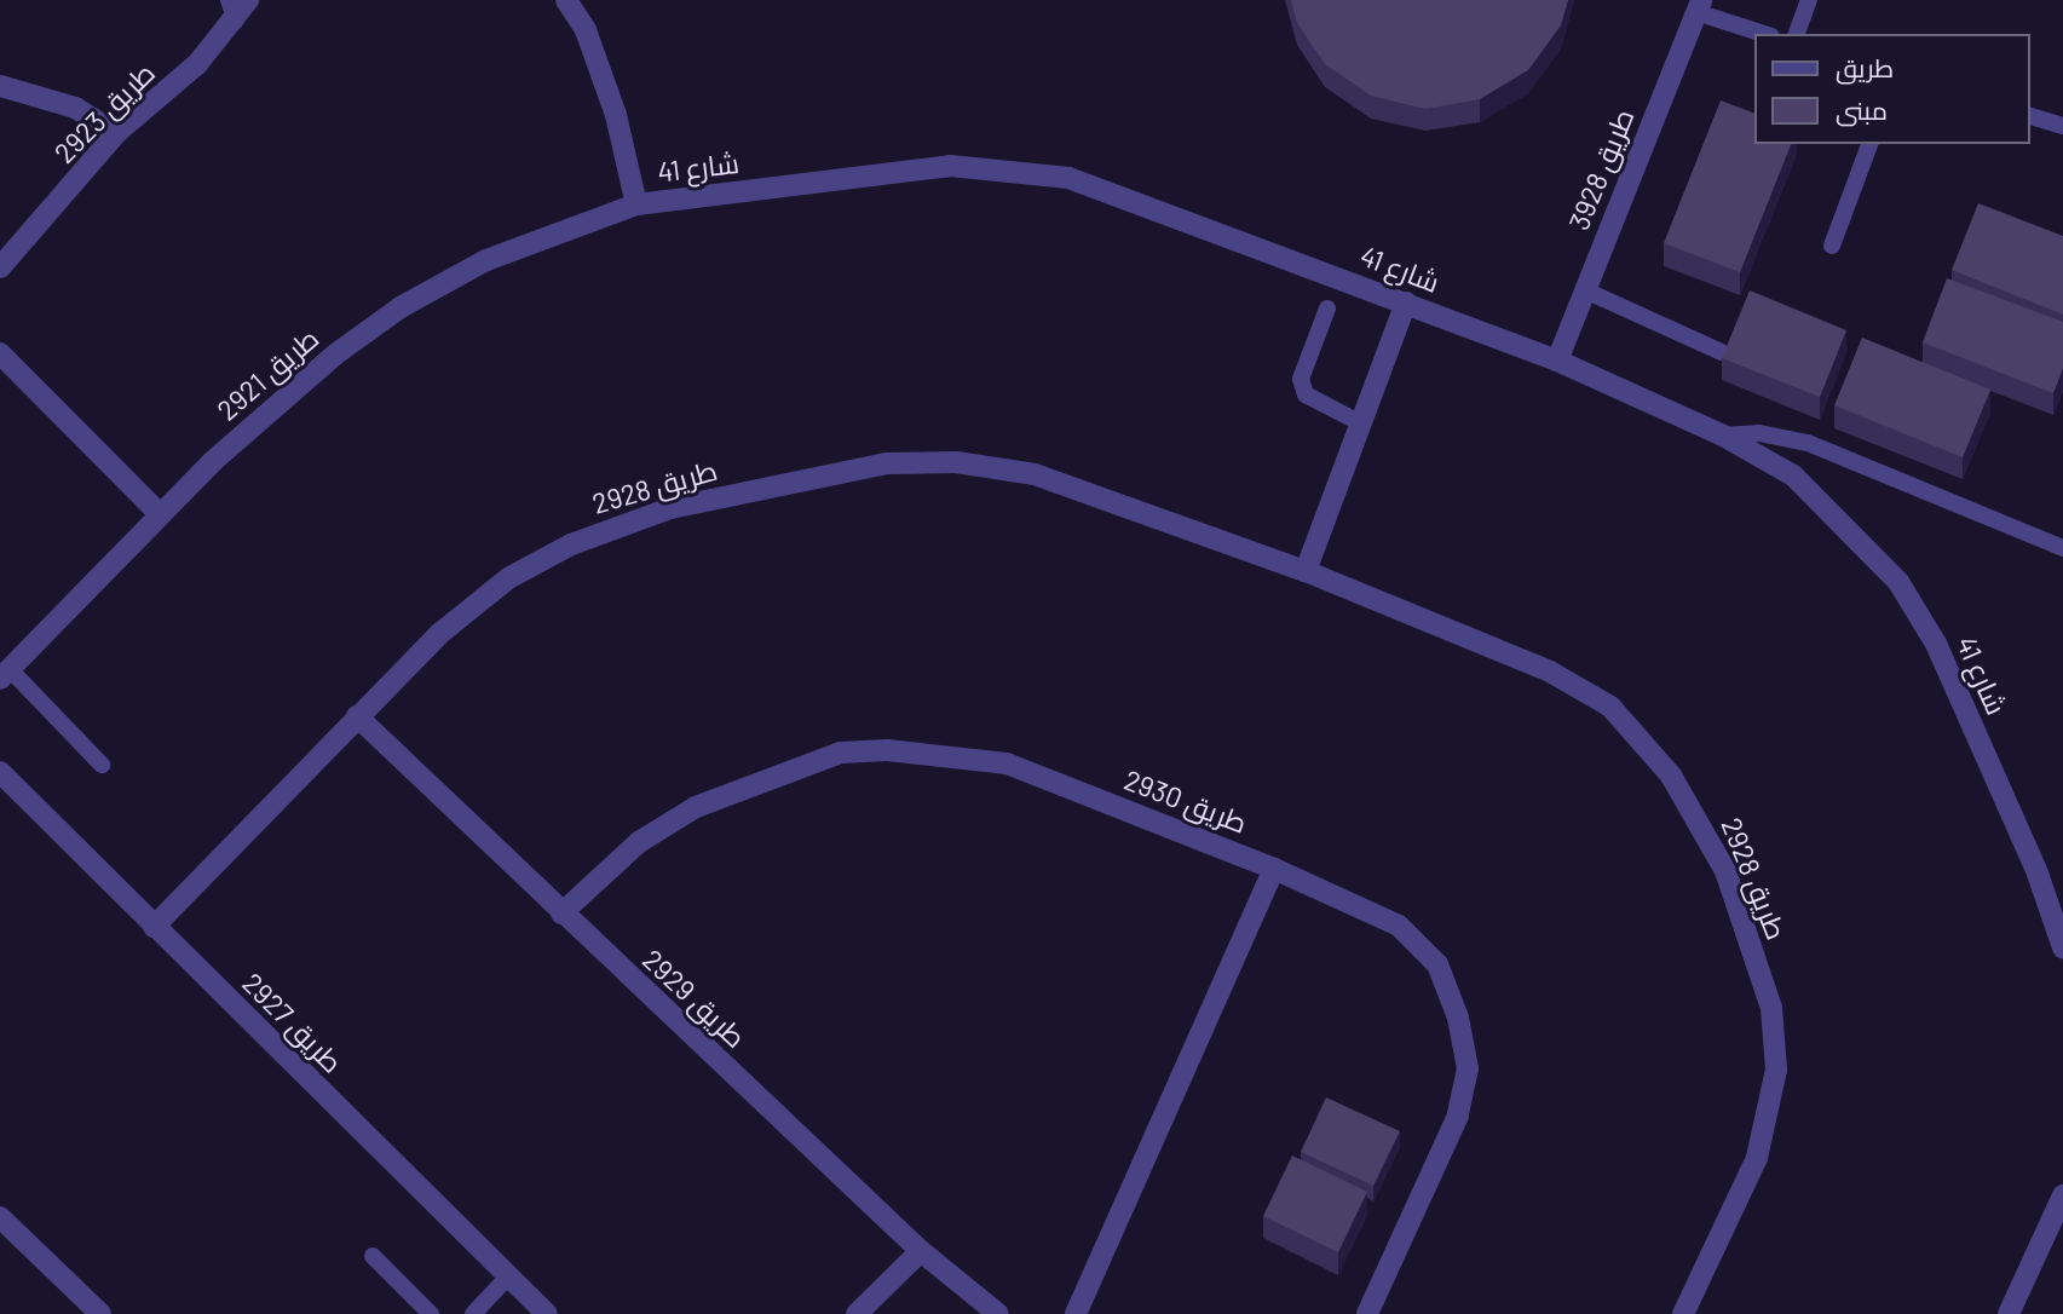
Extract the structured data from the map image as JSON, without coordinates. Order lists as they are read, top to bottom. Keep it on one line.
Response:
{"streets":{"street":["طريق 2923","شارع 41","طريق 3928","طريق 2921","طريق 2928","طريق 2930","طريق 2929","طريق 2927"]},"crossings":[["شارع 41","طريق 3928"],["شارع 41","طريق 2921"],["طريق 2928","طريق 2929"],["طريق 2928","طريق 2927"],["طريق 2930","طريق 2929"]],"legend":["طريق","مبنى"]}
